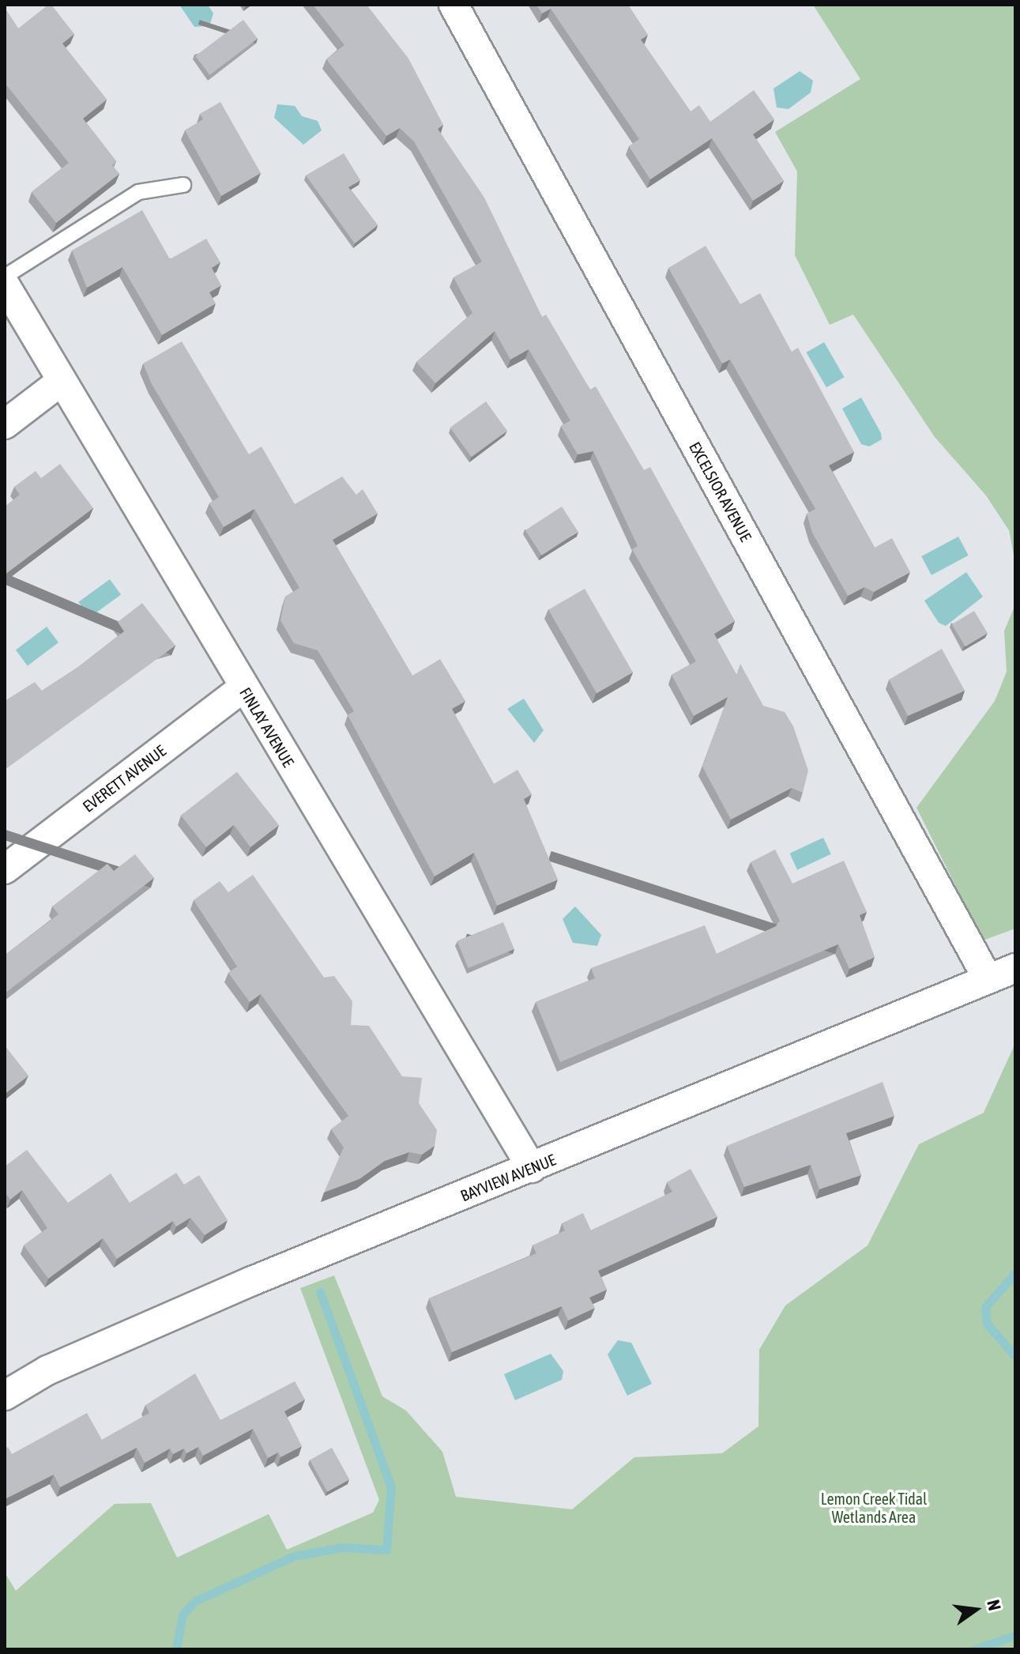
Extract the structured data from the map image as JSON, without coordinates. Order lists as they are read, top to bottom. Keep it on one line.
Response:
{"streets":{"street":["EXCELSIOR AVENUE","FINLAY AVENUE","EVERETT AVENUE","BAYVIEW AVENUE"]},"crossings":[["EXCELSIOR AVENUE","BAYVIEW AVENUE"],["FINLAY AVENUE","EVERETT AVENUE"],["FINLAY AVENUE","BAYVIEW AVENUE"]],"parks":["Lemon Creek Tidal Wetlands Area"],"north":"right"}
